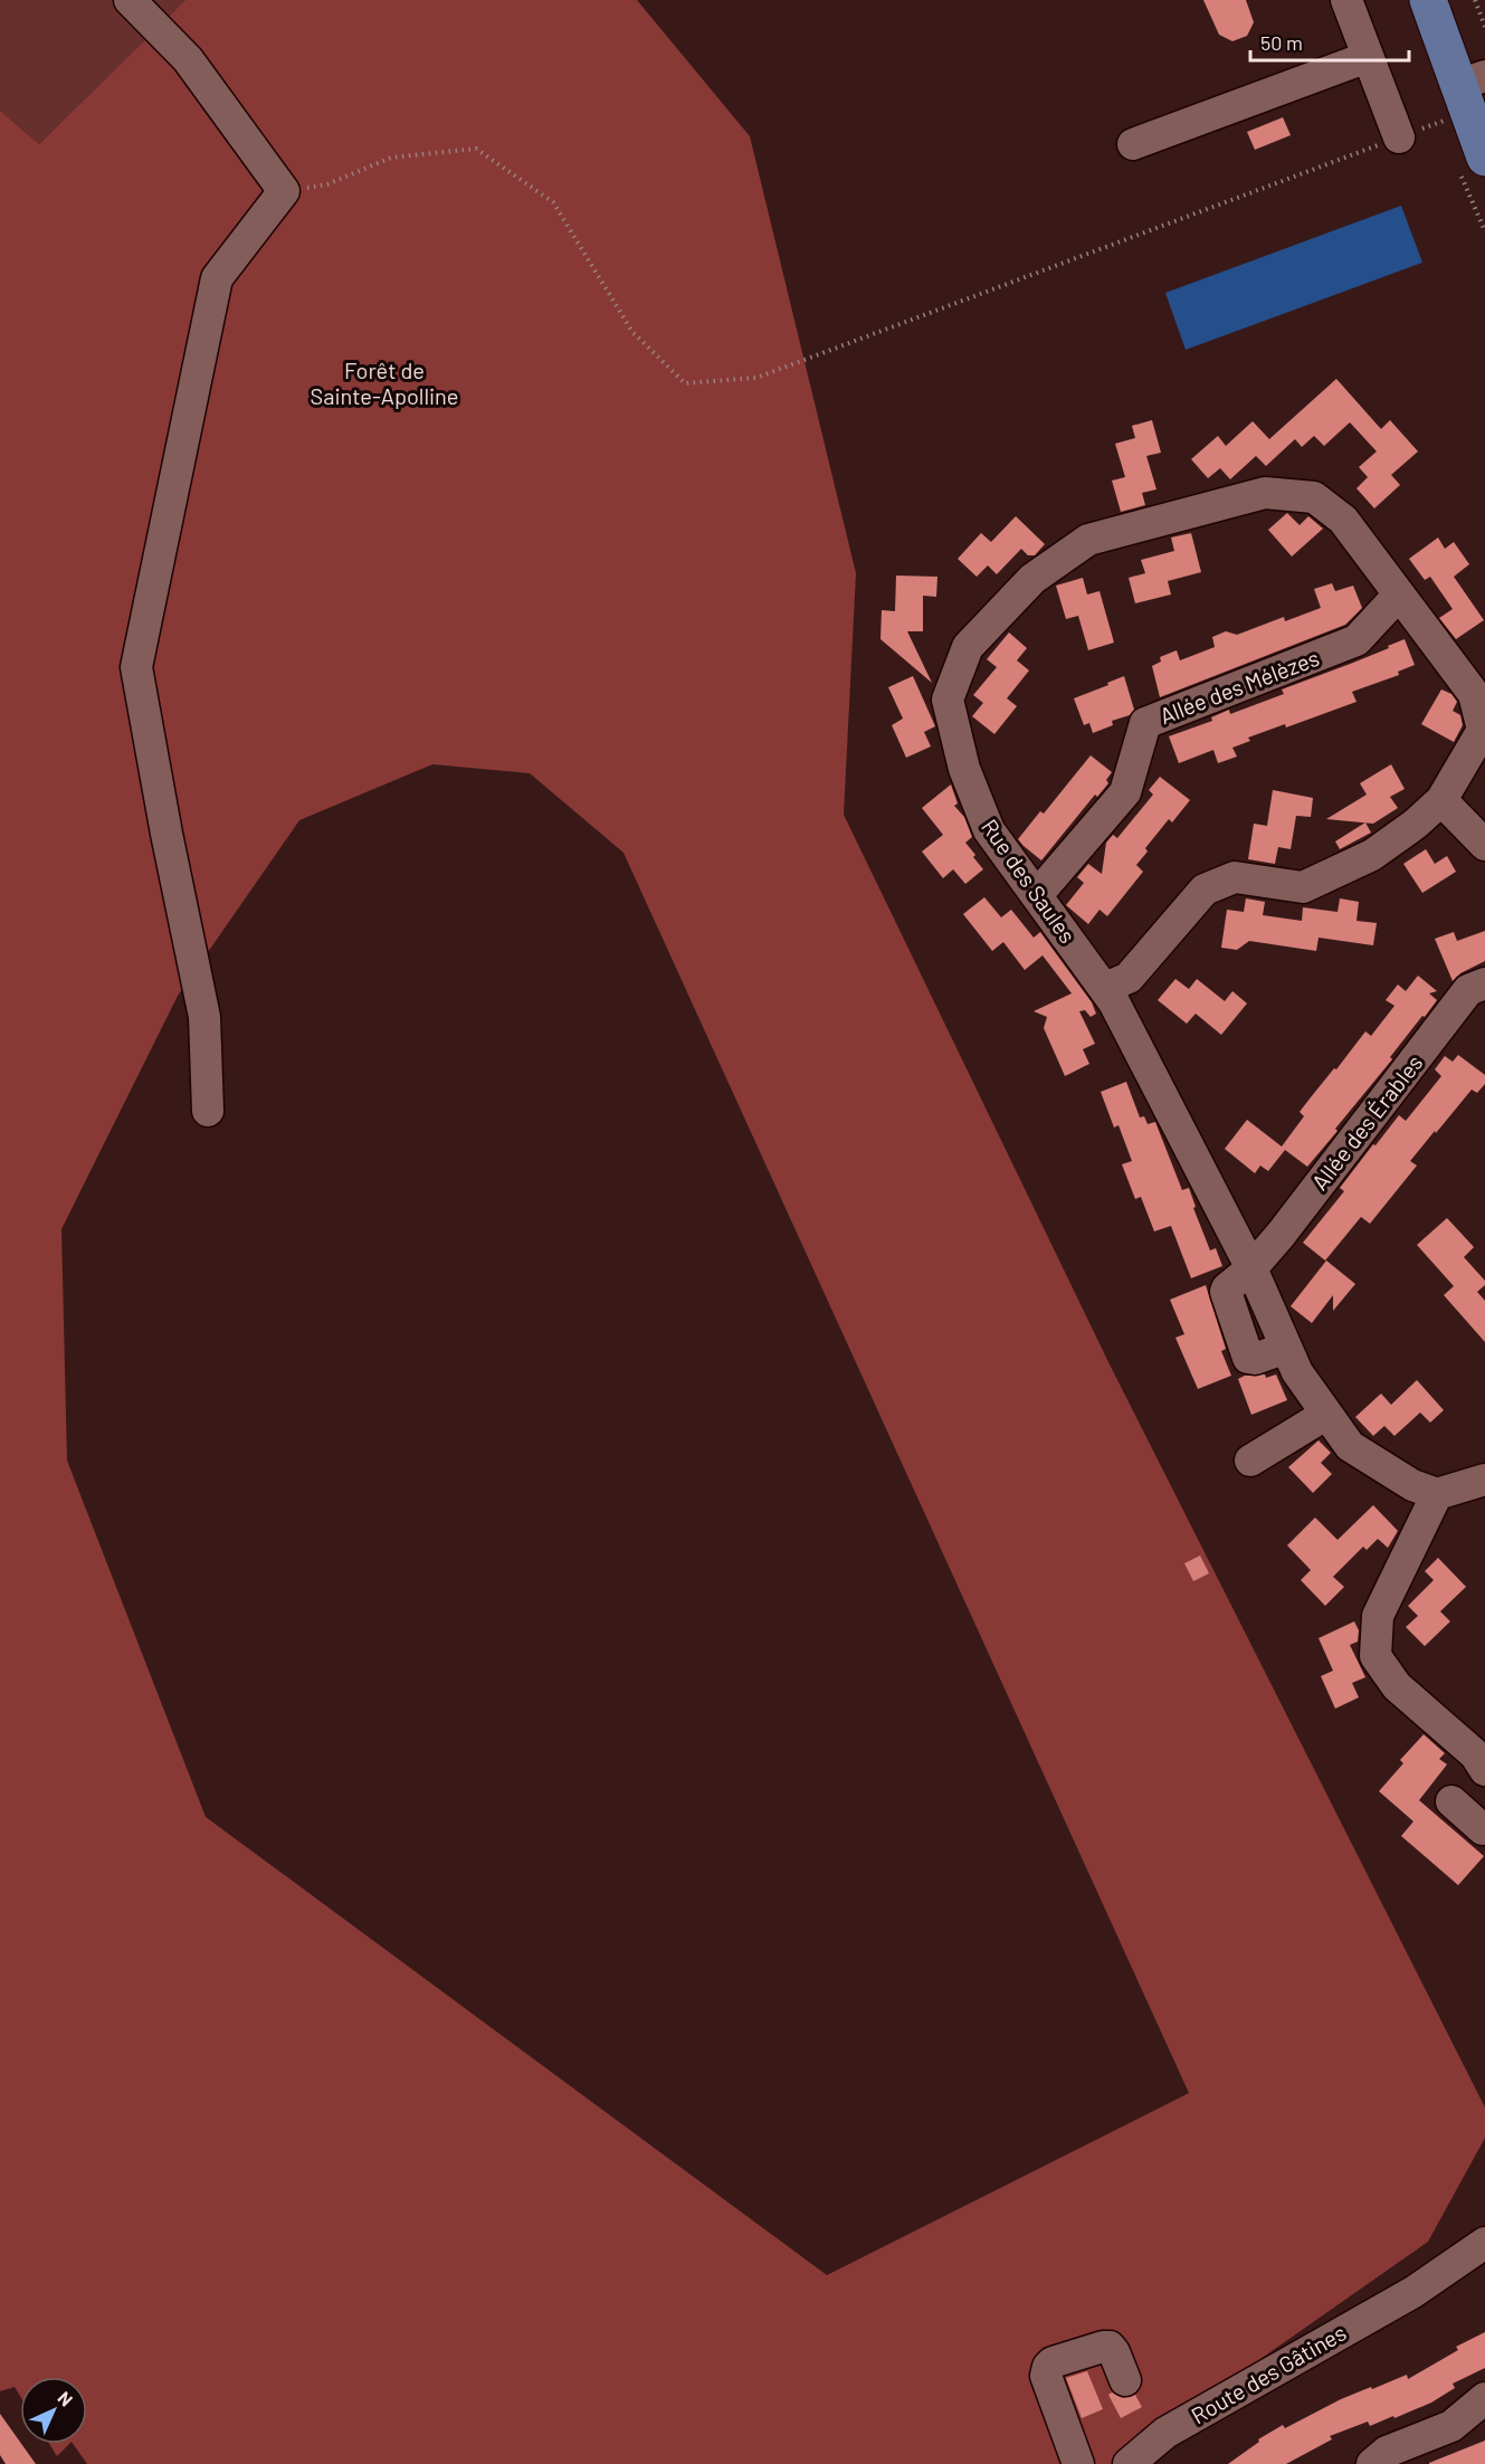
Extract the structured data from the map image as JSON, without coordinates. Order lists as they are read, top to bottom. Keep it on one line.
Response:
{"streets":{"street":["Allée des Mélèzes","Rue des Saules","Allée des Érables","Route des Gâtines"]},"crossings":[["Allée des Mélèzes","Rue des Saules"],["Rue des Saules","Allée des Érables"]],"parks":["Forêt de Sainte-Apolline"],"scale_bar":"50 m","north":"top right"}
